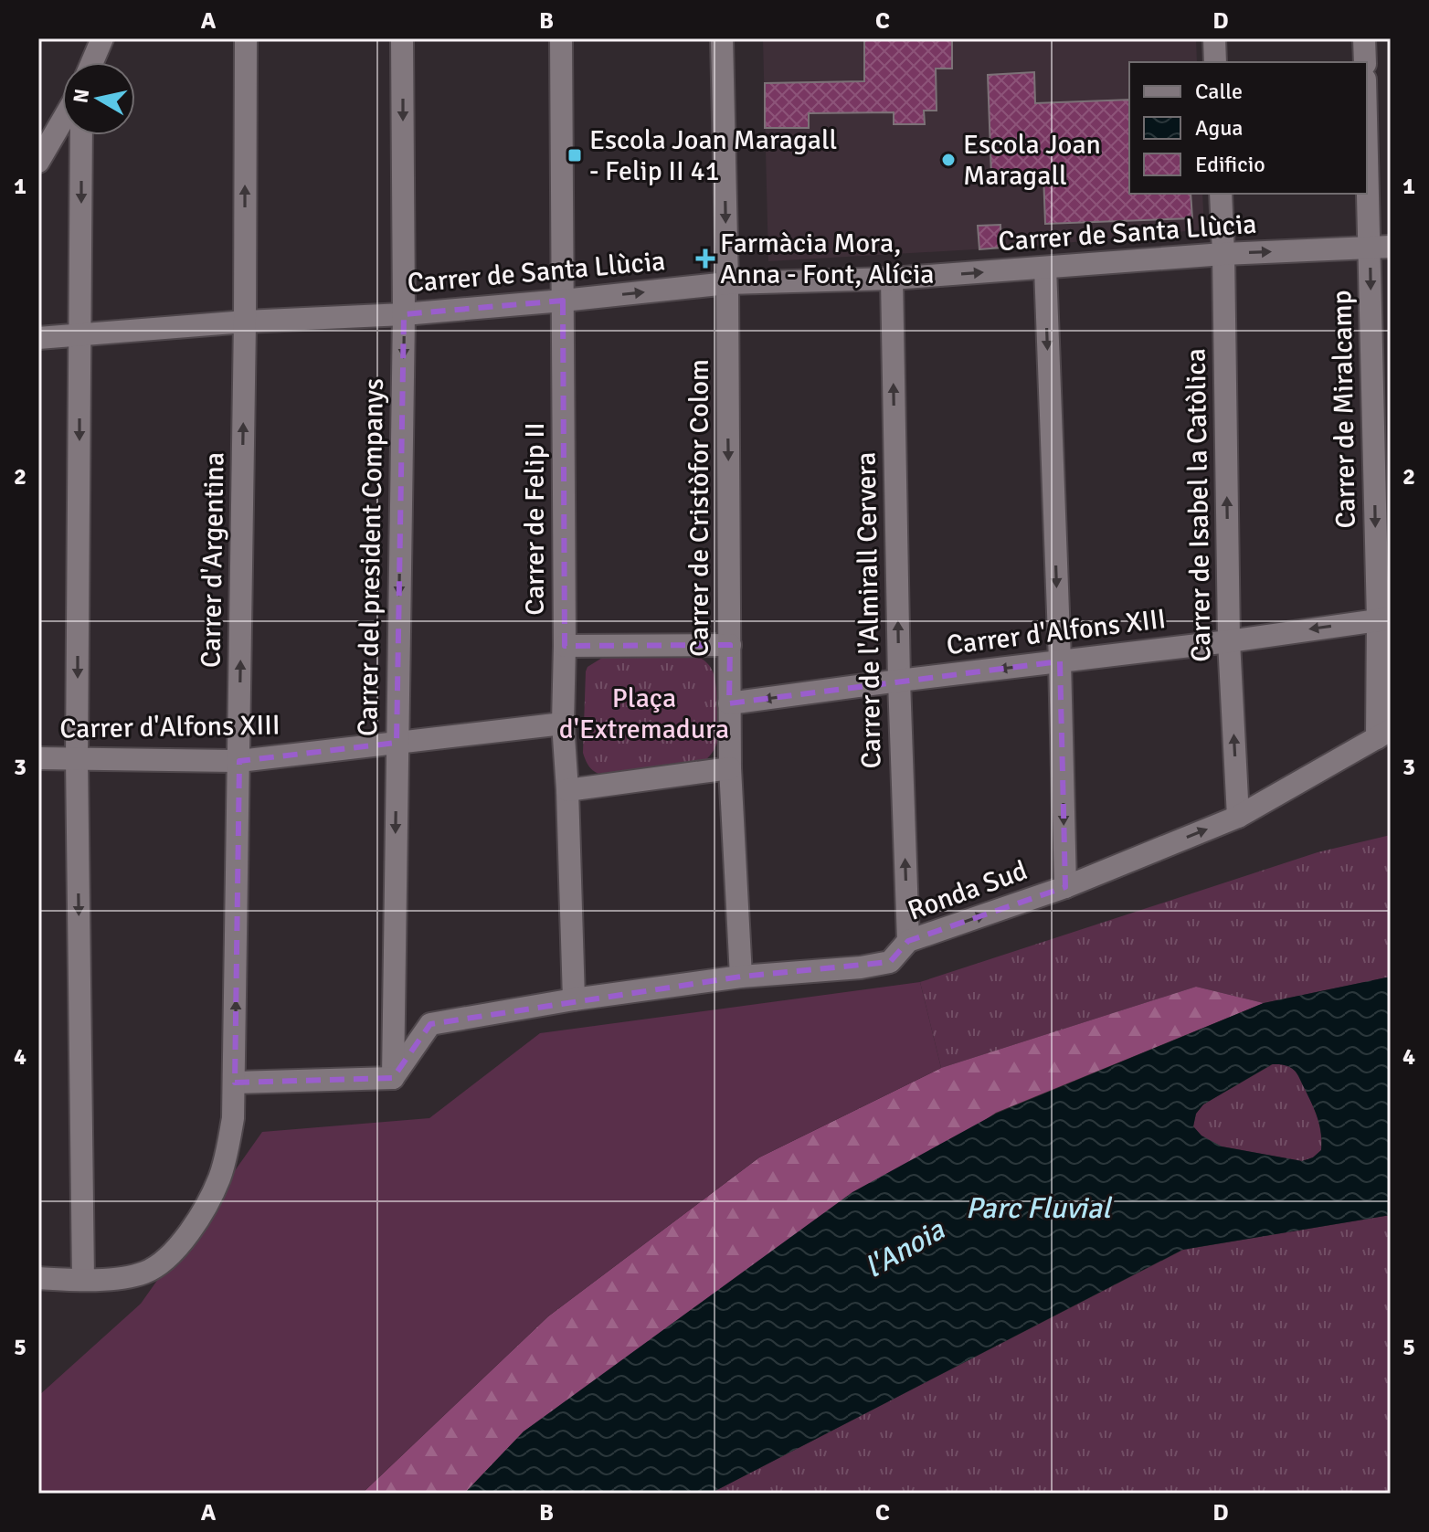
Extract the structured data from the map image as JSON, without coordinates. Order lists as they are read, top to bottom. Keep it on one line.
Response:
{"streets":{"street":["Carrer de Santa Llùcia","Carrer de Miralcamp","Carrer de Isabel la Catòlica","Carrer de Cristòfor Colom","Carrer de Felip II","Carrer del president Companys","Carrer d'Argentina","Carrer de l'Almirall Cervera","Carrer d'Alfons XIII","Ronda Sud"]},"crossings":[["Carrer de Santa Llùcia","Carrer de Miralcamp"],["Carrer de Santa Llùcia","Carrer de Isabel la Catòlica"],["Carrer de Santa Llùcia","Carrer de Cristòfor Colom"],["Carrer de Santa Llùcia","Carrer de Felip II"],["Carrer de Santa Llùcia","Carrer del president Companys"],["Carrer de Santa Llùcia","Carrer d'Argentina"],["Carrer de Santa Llùcia","Carrer de l'Almirall Cervera"],["Carrer de Miralcamp","Carrer d'Alfons XIII"],["Carrer de Miralcamp","Ronda Sud"],["Carrer de Isabel la Catòlica","Carrer d'Alfons XIII"],["Carrer de Isabel la Catòlica","Ronda Sud"],["Carrer de Cristòfor Colom","Carrer d'Alfons XIII"],["Carrer de Cristòfor Colom","Ronda Sud"],["Carrer de Felip II","Carrer d'Alfons XIII"],["Carrer de Felip II","Ronda Sud"],["Carrer del president Companys","Carrer d'Alfons XIII"],["Carrer del president Companys","Ronda Sud"],["Carrer d'Argentina","Carrer d'Alfons XIII"],["Carrer de l'Almirall Cervera","Carrer d'Alfons XIII"],["Carrer de l'Almirall Cervera","Ronda Sud"]],"one_way":["Carrer de Santa Llùcia","Carrer de Miralcamp","Carrer de Cristòfor Colom","Carrer del president Companys","Carrer d'Alfons XIII"],"water":["Parc Fluvial","l'Anoia"],"parks":["Plaça d'Extremadura"],"places":{"transit":["Escola Joan Maragall - Felip II 41"],"other":["Escola Joan Maragall"],"health":["Farmàcia Mora, Anna - Font, Alícia"]},"legend":["Calle","Agua","Edificio"],"north":"left","grid":{"columns":["A","B","C","D"],"rows":["1","2","3","4","5"]}}
